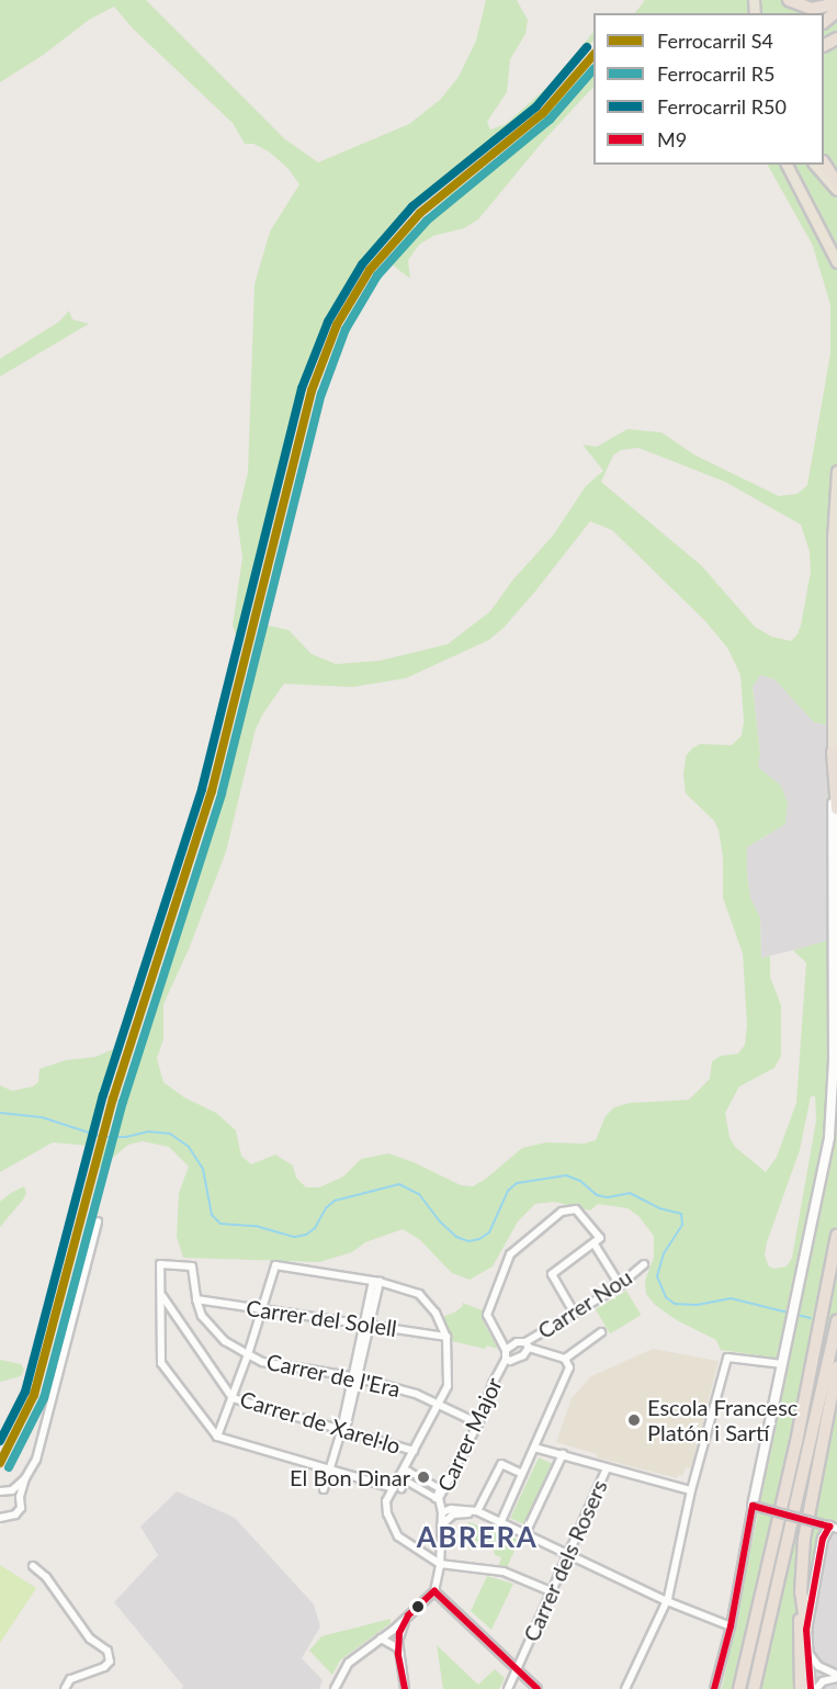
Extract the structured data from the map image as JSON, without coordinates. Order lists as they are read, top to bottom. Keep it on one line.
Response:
{"streets":{"street":["Carrer Nou","Carrer del Solell","Carrer de l'Era","Carrer de Xarel·lo","Carrer Major","Carrer dels Rosers"]},"crossings":[["Carrer del Solell","Carrer de l'Era"],["Carrer de l'Era","Carrer de Xarel·lo"],["Carrer de l'Era","Carrer Major"]],"districts":["ABRERA"],"places":["Escola Francesc Platón i Sartí","El Bon Dinar"],"lines":["rail line R50","rail line S4","rail line R5","transit line M9"],"legend":["Ferrocarril S4","Ferrocarril R5","Ferrocarril R50","M9"]}
